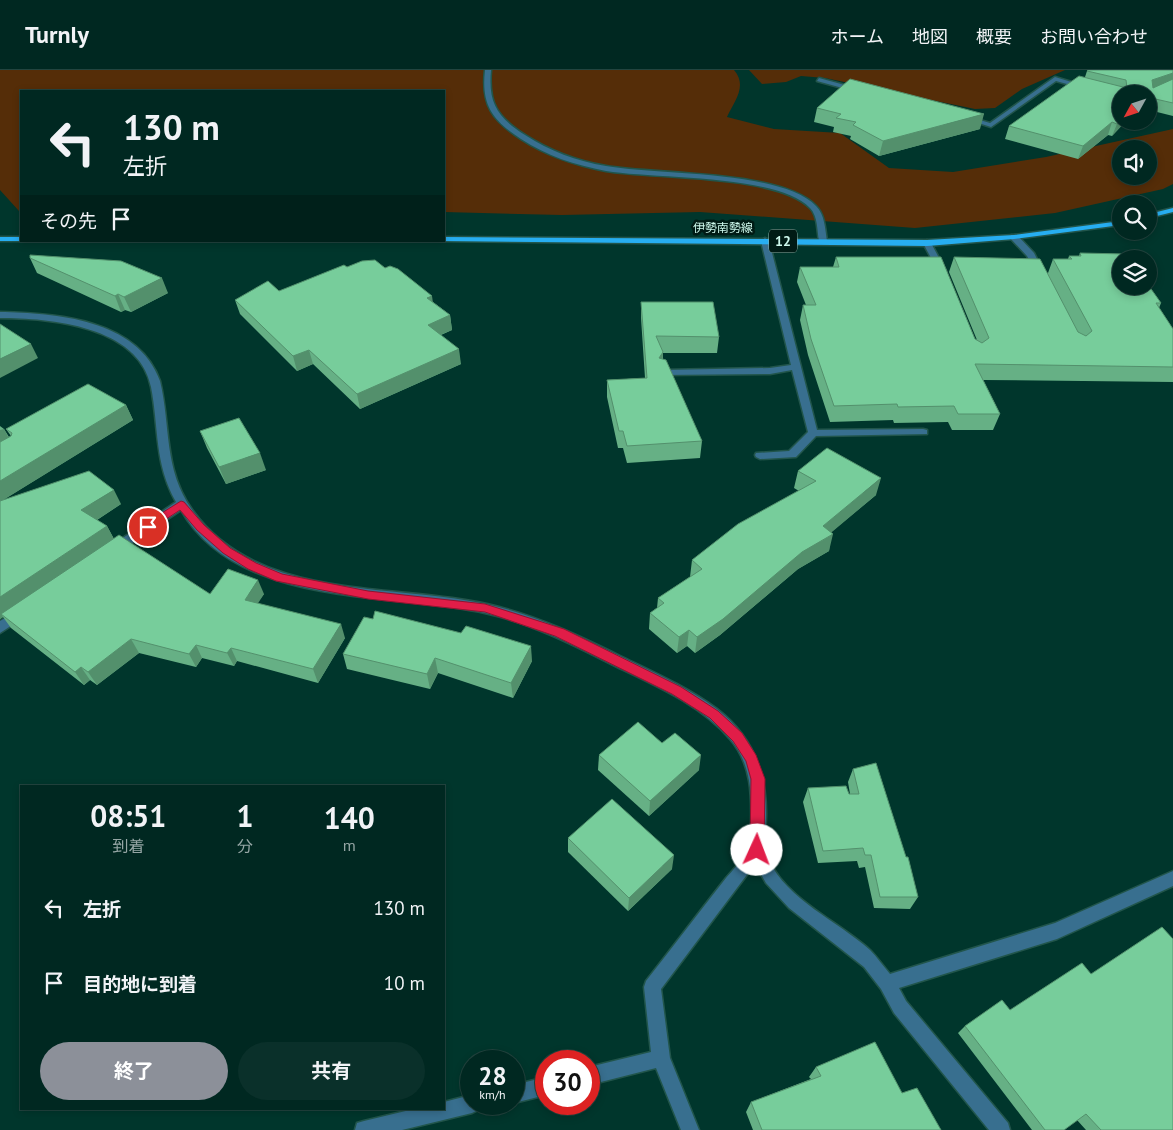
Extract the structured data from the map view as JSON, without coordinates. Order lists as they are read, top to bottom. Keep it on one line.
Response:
{"streets":{"main road":["伊勢南勢線","12"]},"north":"bottom left","page":{"header":"Turnly","nav":["ホーム","地図","概要","お問い合わせ"],"turn":["130 m","左折"],"then":"その先","eta":["08:51","到着","1","分","140","m"],"list":[{"name":"左折","value":"130 m"},{"name":"目的地に到着","value":"10 m"}],"buttons":["終了","共有"],"speed":"28 km/h","limit":"30"}}
